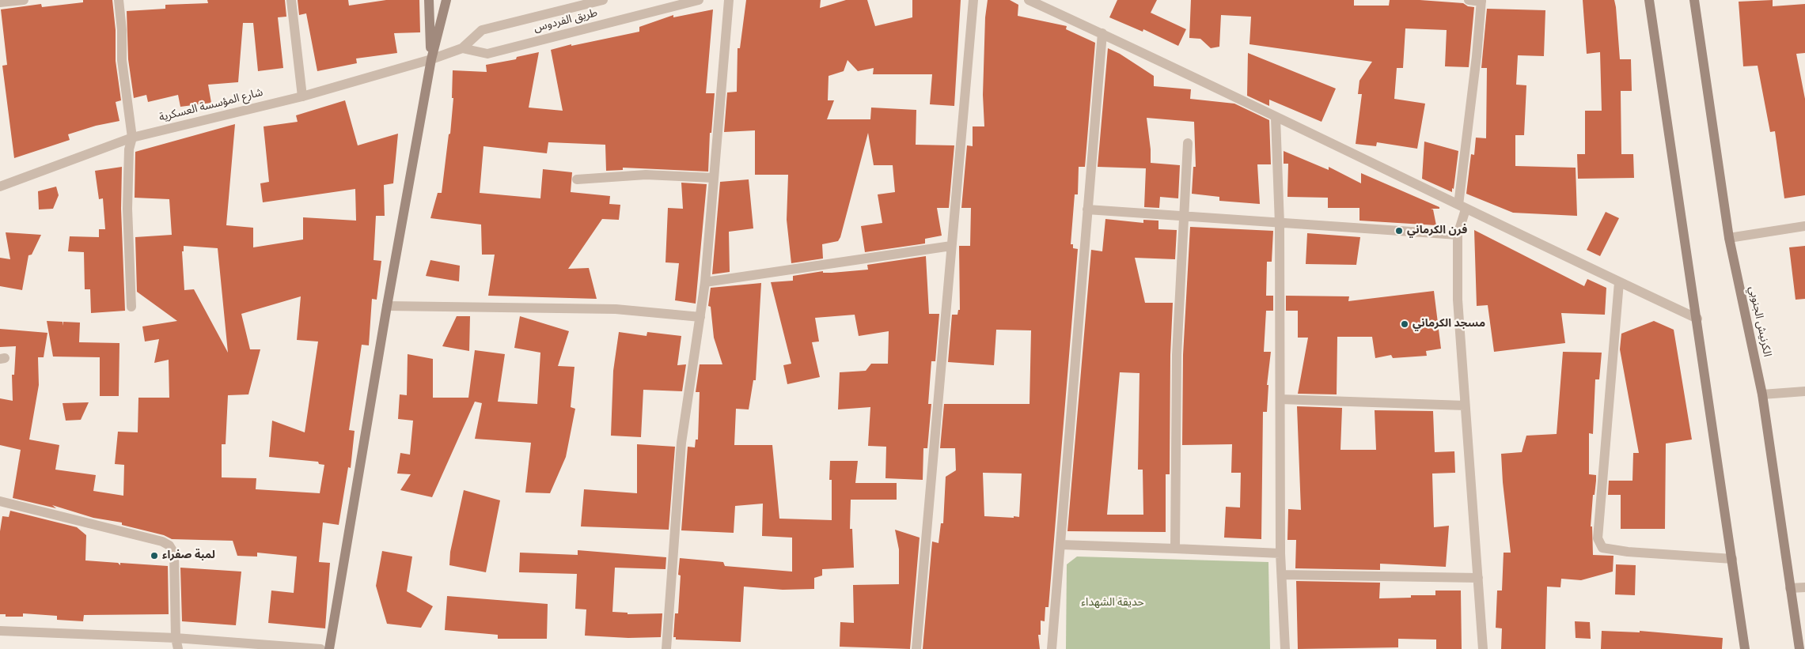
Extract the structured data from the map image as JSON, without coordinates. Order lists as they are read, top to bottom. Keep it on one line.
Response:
{"streets":{"main road":["الكرنيش الجنوبي"],"street":["طريق الفردوس","شارع المؤسسة العسكرية"]},"crossings":[["طريق الفردوس","شارع المؤسسة العسكرية"]],"parks":["حديقة الشهداء"],"places":["فرن الكرماني","مسجد الكرماني","لمبة صفراء"]}
